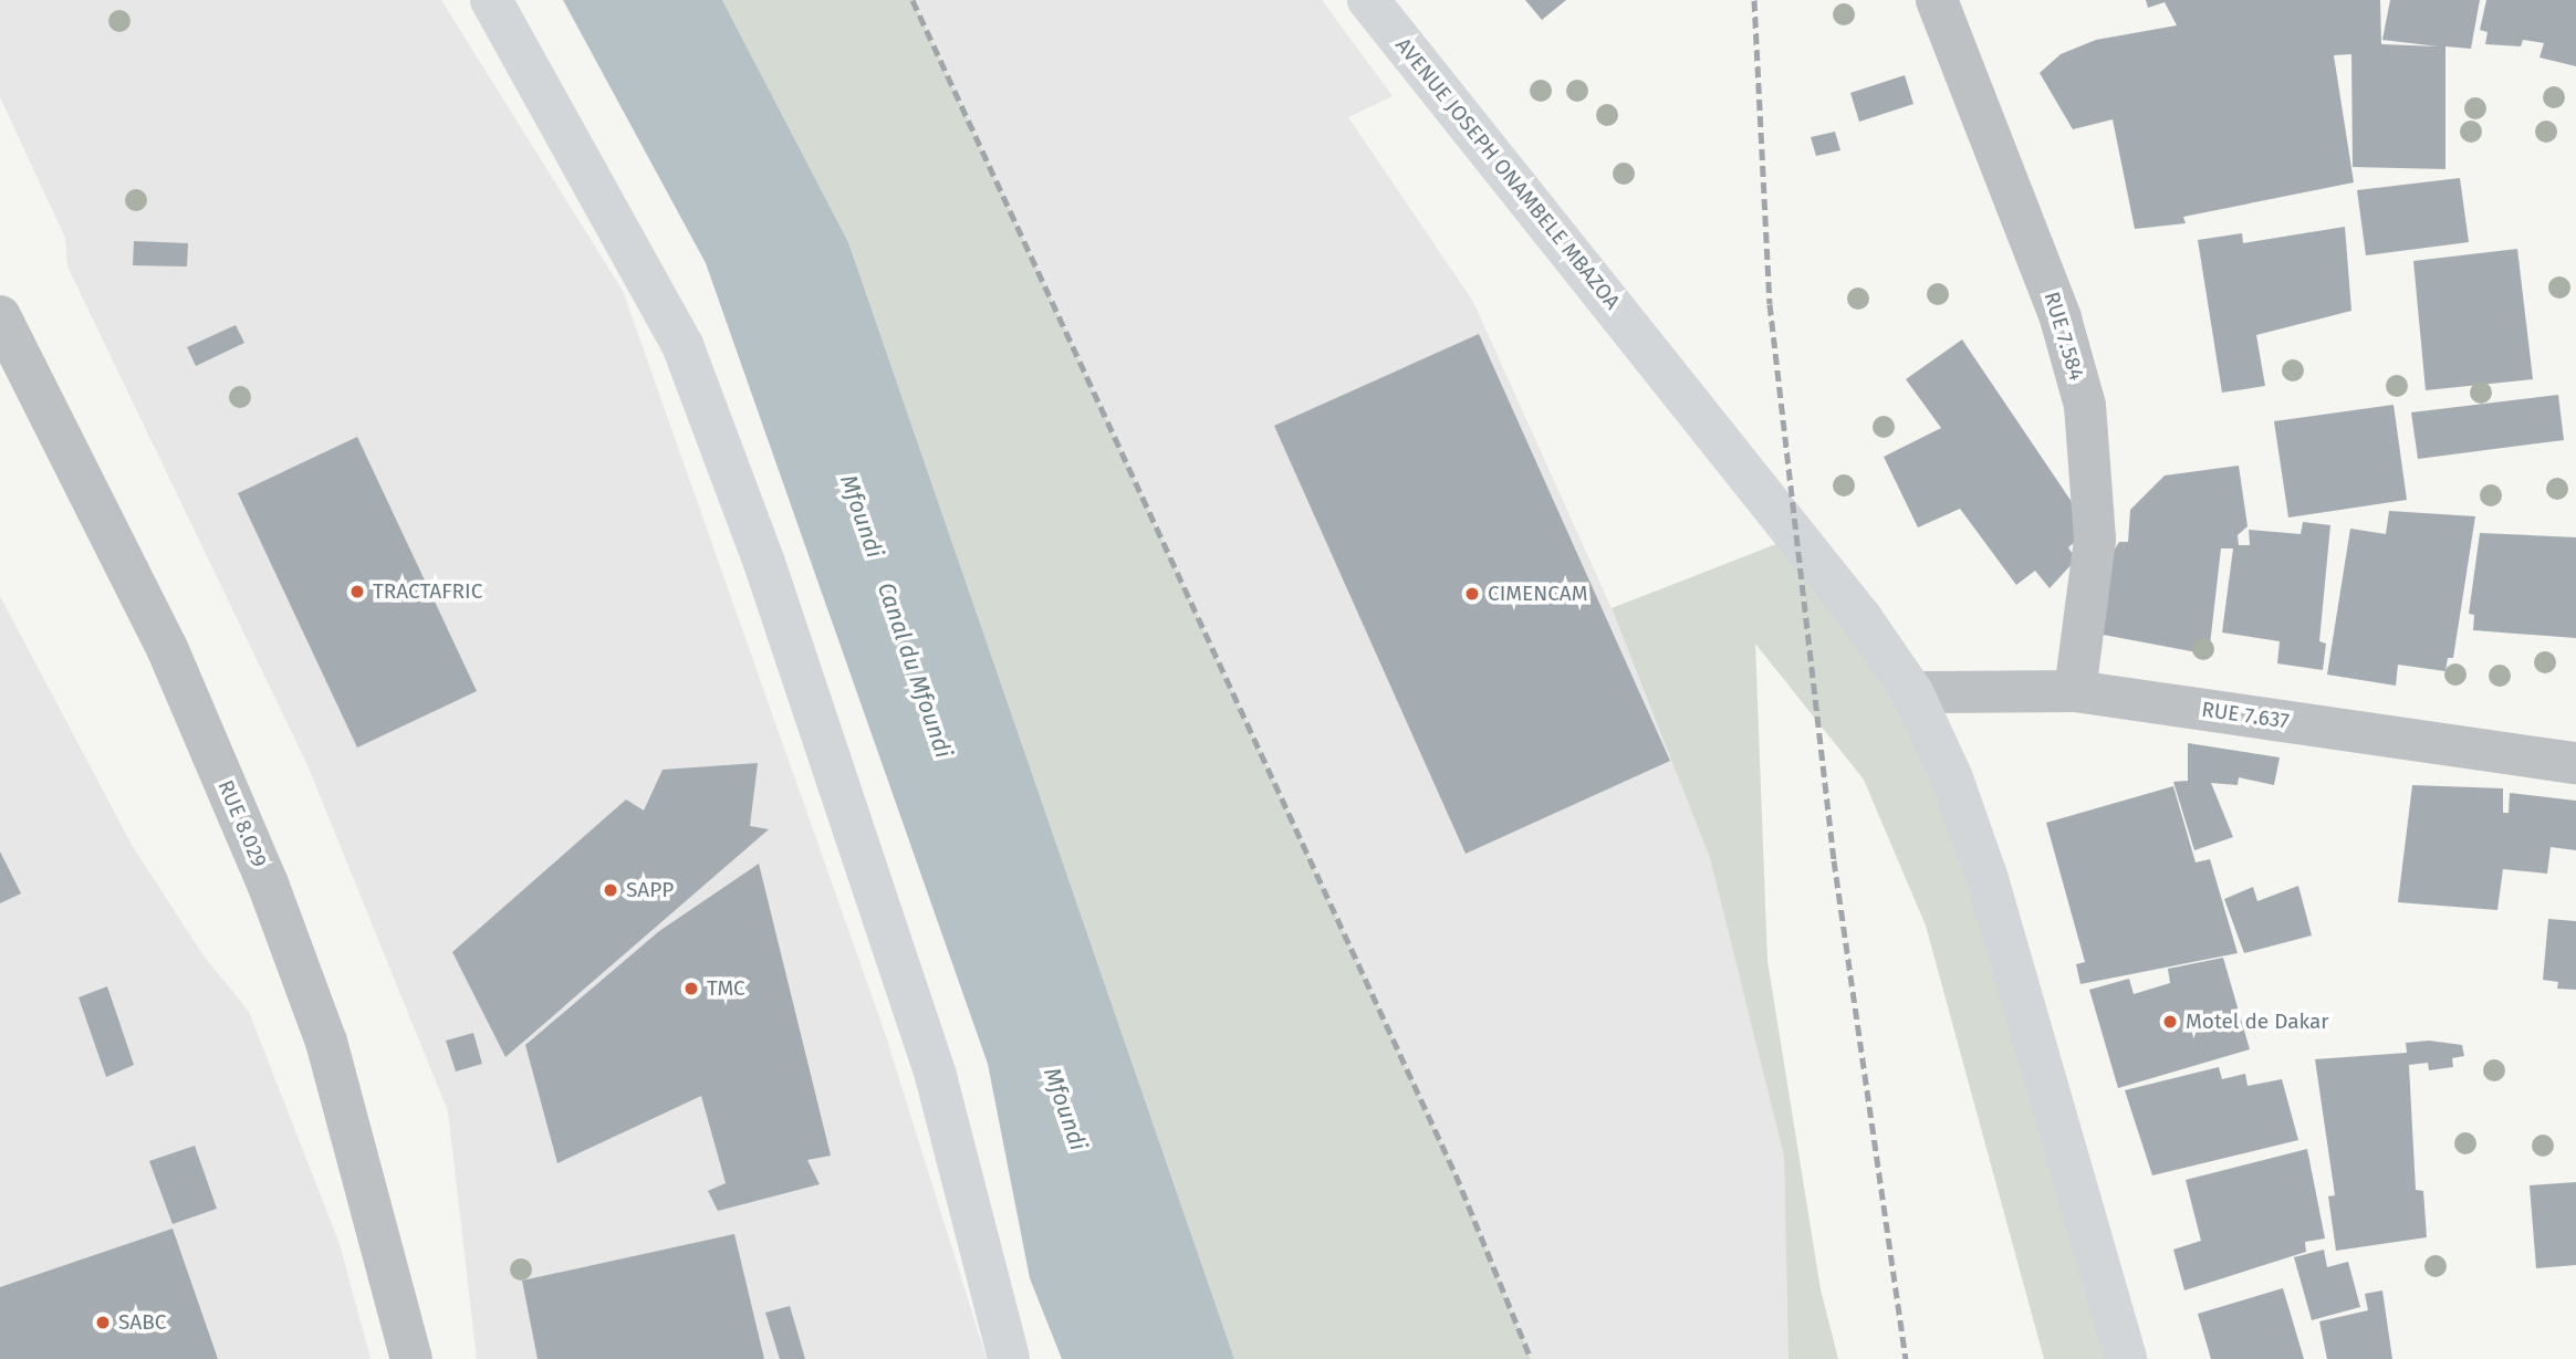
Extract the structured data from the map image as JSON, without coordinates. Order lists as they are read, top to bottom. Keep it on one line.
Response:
{"streets":{"main road":["AVENUE JOSEPH ONAMBELE MBAZOA"],"street":["RUE 7.584","RUE 7.637","RUE 8.029"]},"crossings":[["AVENUE JOSEPH ONAMBELE MBAZOA","RUE 7.637"],["RUE 7.584","RUE 7.637"]],"water":["Mfoundi","Canal du Mfoundi"],"places":["TRACTAFRIC","CIMENCAM","SAPP","TMC","Motel de Dakar","SABC"]}
